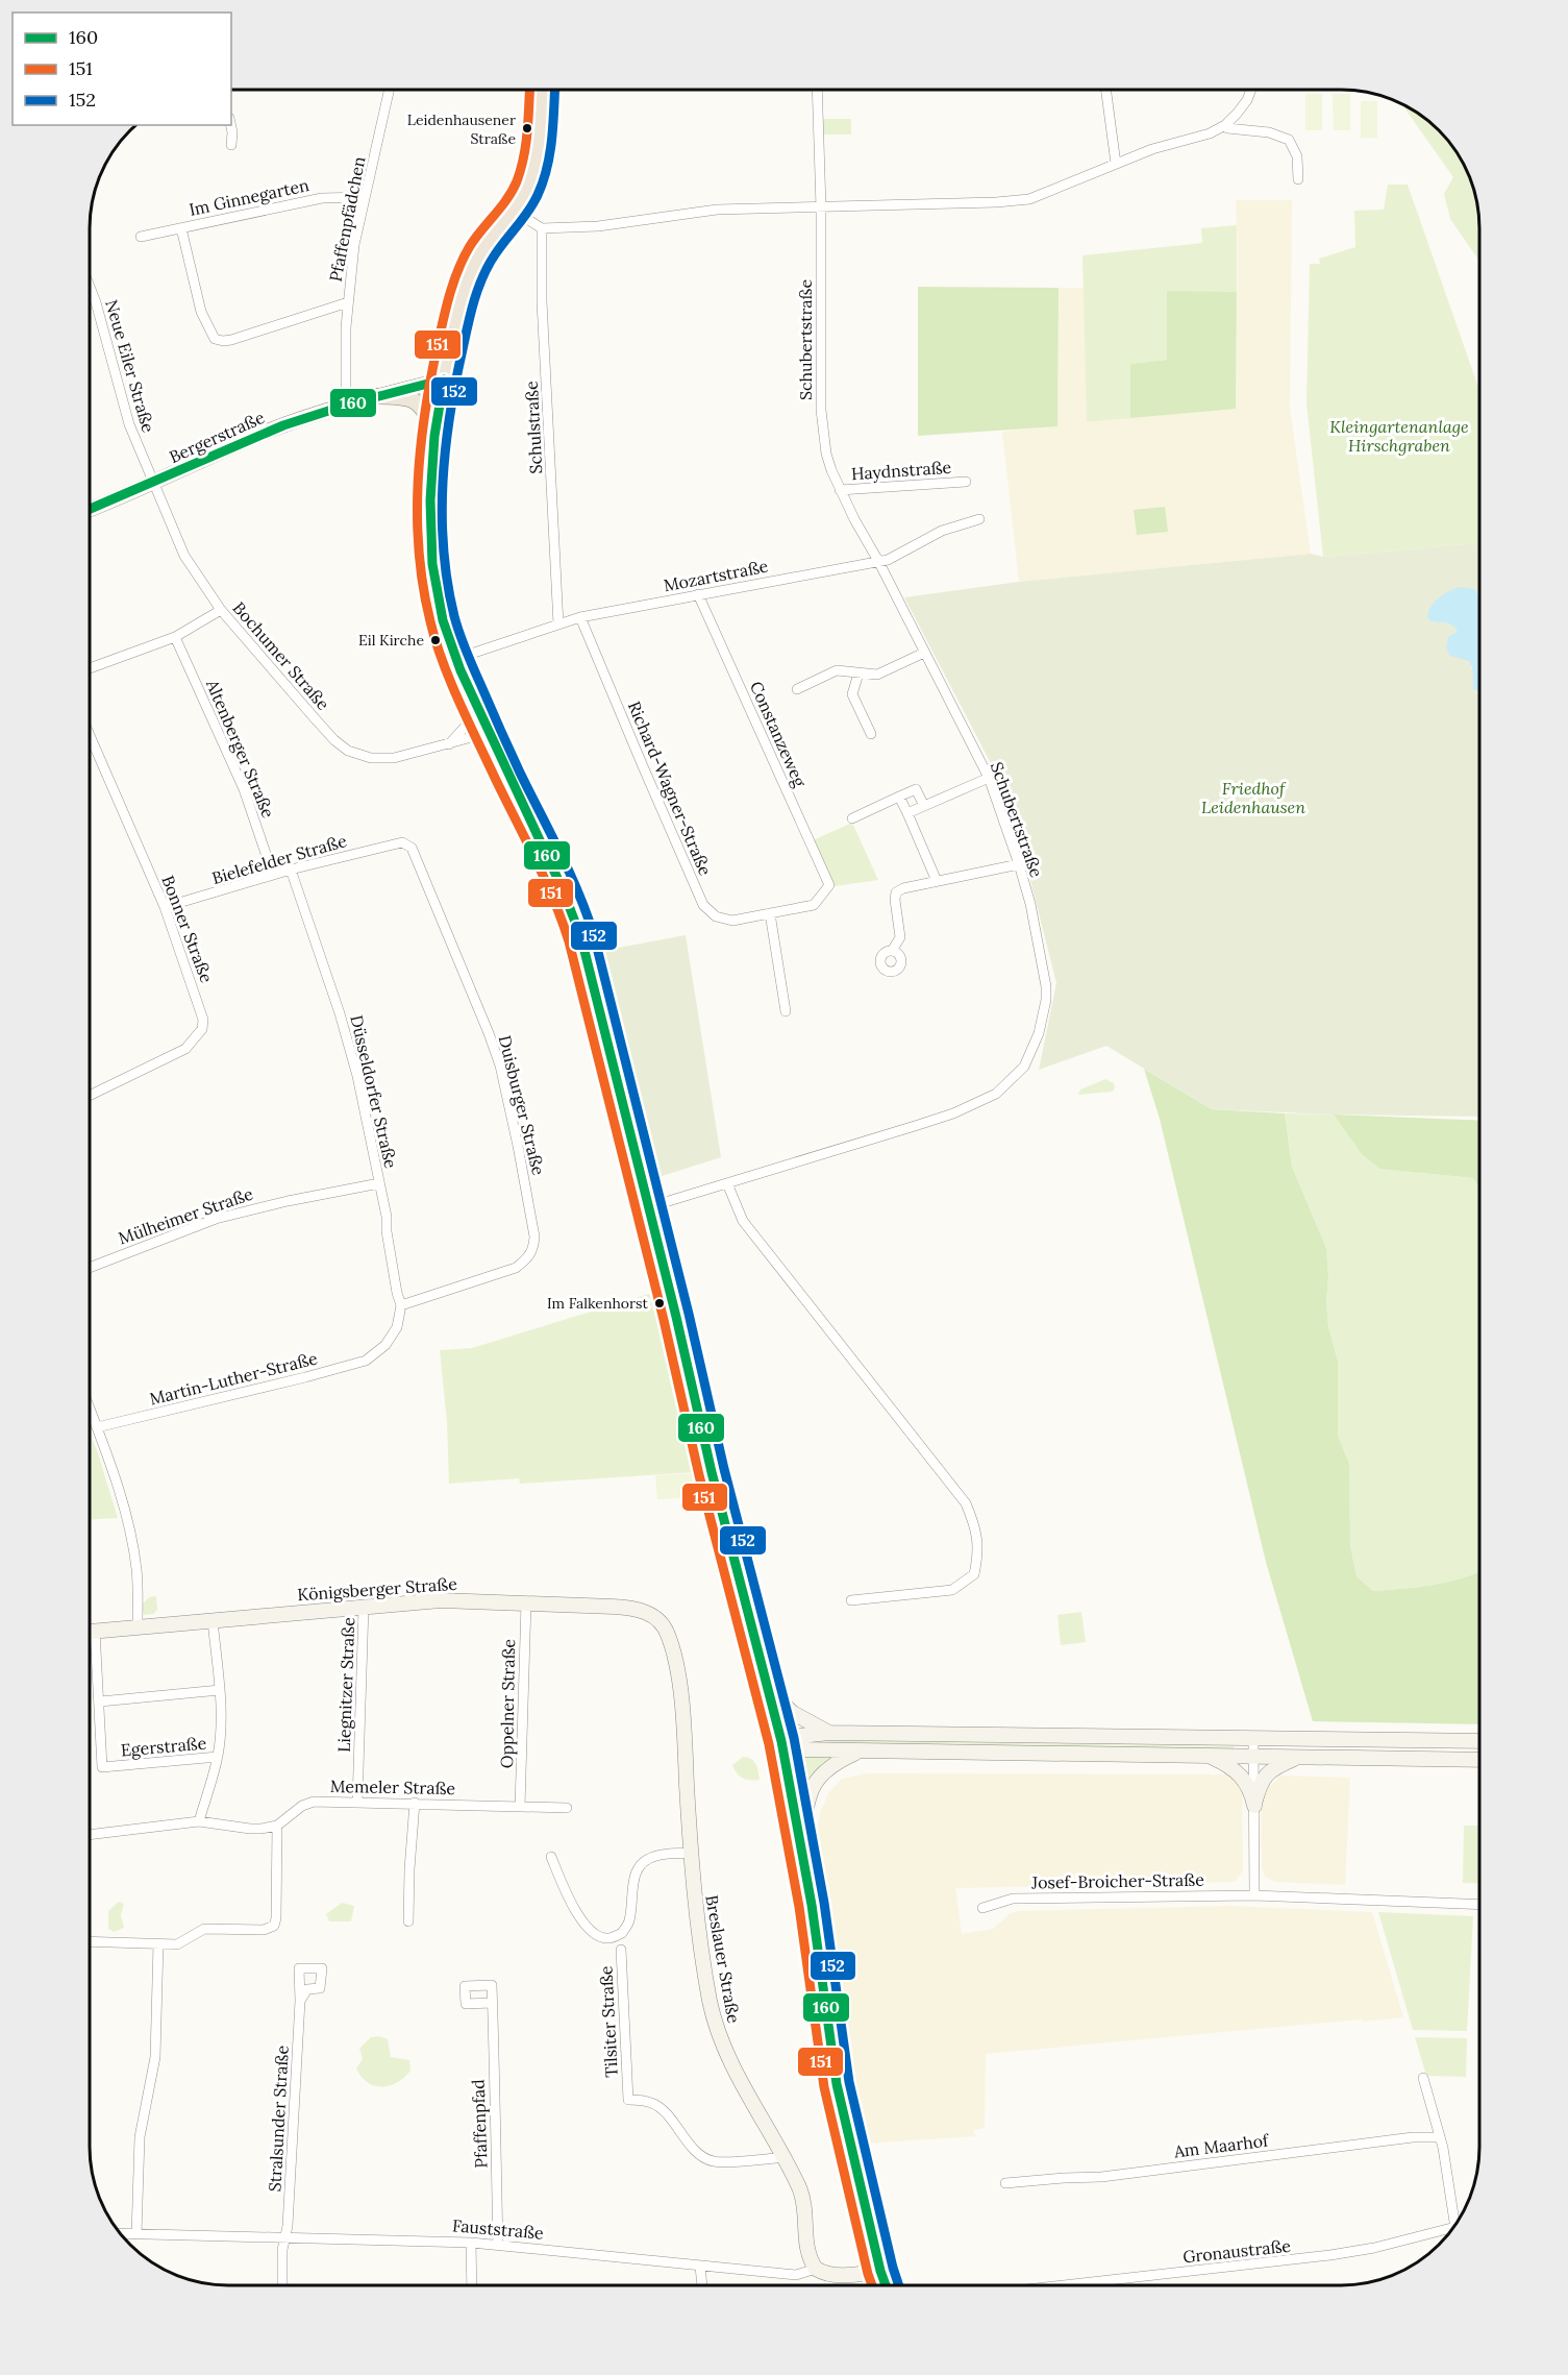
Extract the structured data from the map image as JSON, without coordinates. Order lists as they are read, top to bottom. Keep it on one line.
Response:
{"streets":{"main road":["Bergerstraße","Königsberger Straße","Breslauer Straße","Fauststraße"],"street":["Im Ginnegarten","Pfaffenpfädchen","Schubertstraße","Neue Eiler Straße","Schulstraße","Haydnstraße","Mozartstraße","Bochumer Straße","Constanzeweg","Altenberger Straße","Richard-Wagner-Straße","Bielefelder Straße","Bonner Straße","Düsseldorfer Straße","Duisburger Straße","Mülheimer Straße","Martin-Luther-Straße","Liegnitzer Straße","Oppelner Straße","Egerstraße","Memeler Straße","Josef-Broicher-Straße","Tilsiter Straße","Stralsunder Straße","Pfaffenpfad","Am Maarhof","Gronaustraße"]},"crossings":[["Im Ginnegarten","Pfaffenpfädchen"],["Pfaffenpfädchen","Bergerstraße"],["Schubertstraße","Haydnstraße"],["Schubertstraße","Mozartstraße"],["Neue Eiler Straße","Bergerstraße"],["Neue Eiler Straße","Bochumer Straße"],["Schulstraße","Mozartstraße"],["Bergerstraße","Bochumer Straße"],["Mozartstraße","Constanzeweg"],["Mozartstraße","Richard-Wagner-Straße"],["Constanzeweg","Richard-Wagner-Straße"],["Altenberger Straße","Bielefelder Straße"],["Bielefelder Straße","Bonner Straße"],["Bielefelder Straße","Düsseldorfer Straße"],["Bielefelder Straße","Duisburger Straße"],["Düsseldorfer Straße","Duisburger Straße"],["Düsseldorfer Straße","Mülheimer Straße"],["Düsseldorfer Straße","Martin-Luther-Straße"],["Duisburger Straße","Martin-Luther-Straße"],["Königsberger Straße","Liegnitzer Straße"],["Königsberger Straße","Oppelner Straße"],["Königsberger Straße","Egerstraße"],["Königsberger Straße","Breslauer Straße"],["Liegnitzer Straße","Memeler Straße"],["Oppelner Straße","Memeler Straße"],["Breslauer Straße","Tilsiter Straße"],["Breslauer Straße","Fauststraße"],["Stralsunder Straße","Fauststraße"],["Pfaffenpfad","Fauststraße"]],"parks":["Kleingartenanlage Hirschgraben","Friedhof Leidenhausen"],"places":["Leidenhausener Straße","Eil Kirche","Im Falkenhorst"],"lines":["transit line 151","transit line 152","transit line 160"],"legend":["160","151","152"]}
